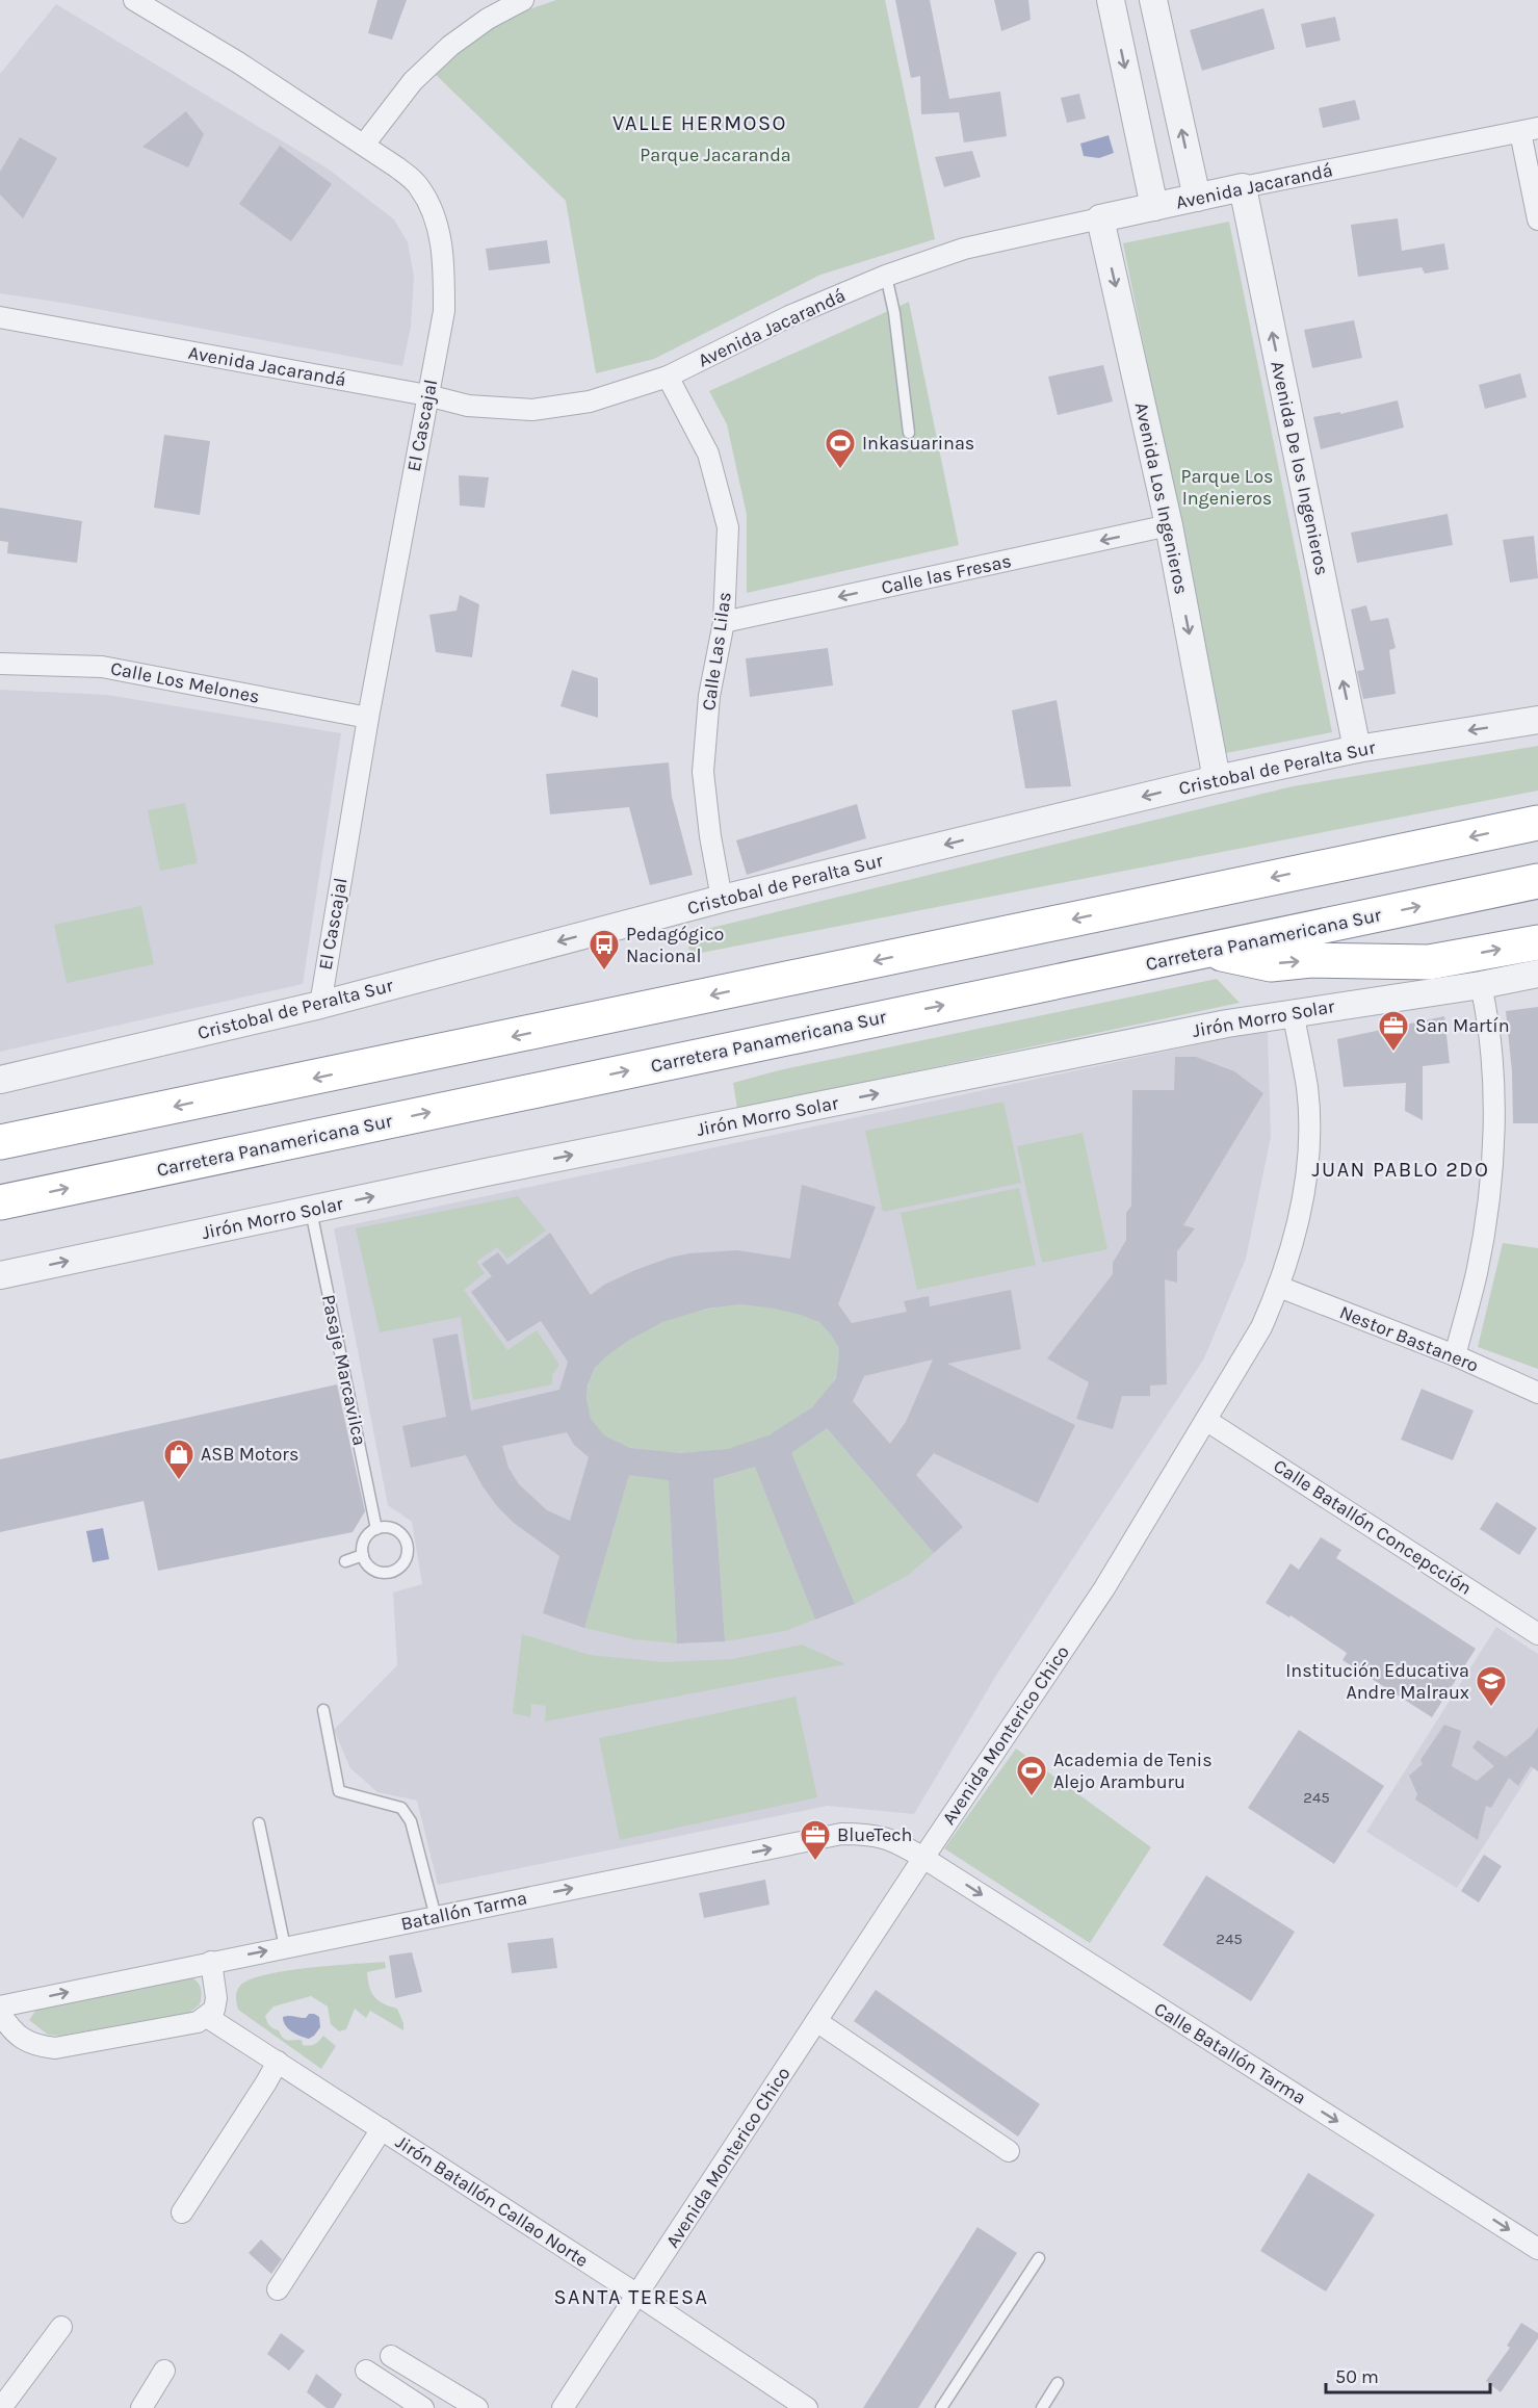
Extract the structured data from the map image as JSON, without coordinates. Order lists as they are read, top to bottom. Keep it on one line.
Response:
{"streets":{"highway":["Carretera Panamericana Sur"],"street":["Avenida Jacarandá","El Cascajal","Avenida De los Ingenieros","Avenida Los Ingenieros","Calle las Fresas","Calle Las Lilas","Calle Los Melones","Cristobal de Peralta Sur","Jirón Morro Solar","Nestor Bastanero","Calle Batallón Concepcción","Avenida Monterico Chico","Batallón Tarma","Calle Batallón Tarma","Jirón Batallón Callao Norte"],"lane":["Pasaje Marcavilca"]},"crossings":[["Avenida Jacarandá","El Cascajal"],["Avenida Jacarandá","Avenida De los Ingenieros"],["Avenida Jacarandá","Avenida Los Ingenieros"],["Avenida Jacarandá","Calle Las Lilas"],["El Cascajal","Calle Los Melones"],["El Cascajal","Cristobal de Peralta Sur"],["Avenida De los Ingenieros","Cristobal de Peralta Sur"],["Avenida Los Ingenieros","Calle las Fresas"],["Avenida Los Ingenieros","Cristobal de Peralta Sur"],["Calle las Fresas","Calle Las Lilas"],["Calle Las Lilas","Cristobal de Peralta Sur"],["Jirón Morro Solar","Pasaje Marcavilca"],["Jirón Morro Solar","Avenida Monterico Chico"],["Nestor Bastanero","Avenida Monterico Chico"],["Calle Batallón Concepcción","Avenida Monterico Chico"],["Avenida Monterico Chico","Batallón Tarma"],["Avenida Monterico Chico","Calle Batallón Tarma"],["Avenida Monterico Chico","Jirón Batallón Callao Norte"],["Batallón Tarma","Calle Batallón Tarma"]],"one_way":["Avenida De los Ingenieros","Avenida Los Ingenieros","Calle las Fresas","Cristobal de Peralta Sur","Jirón Morro Solar","Batallón Tarma","Calle Batallón Tarma"],"districts":["VALLE HERMOSO","JUAN PABLO 2DO","SANTA TERESA"],"parks":["Parque Jacaranda","Parque Los Ingenieros"],"places":{"sports":["Inkasuarinas","Academia de Tenis Alejo Aramburu"],"bus stop":["Pedagógico Nacional"],"office":["San Martín","BlueTech"],"shop":["ASB Motors"],"school or university":["Institución Educativa Andre Malraux"]},"house_numbers":["245","245"],"scale_bar":"50 m"}
